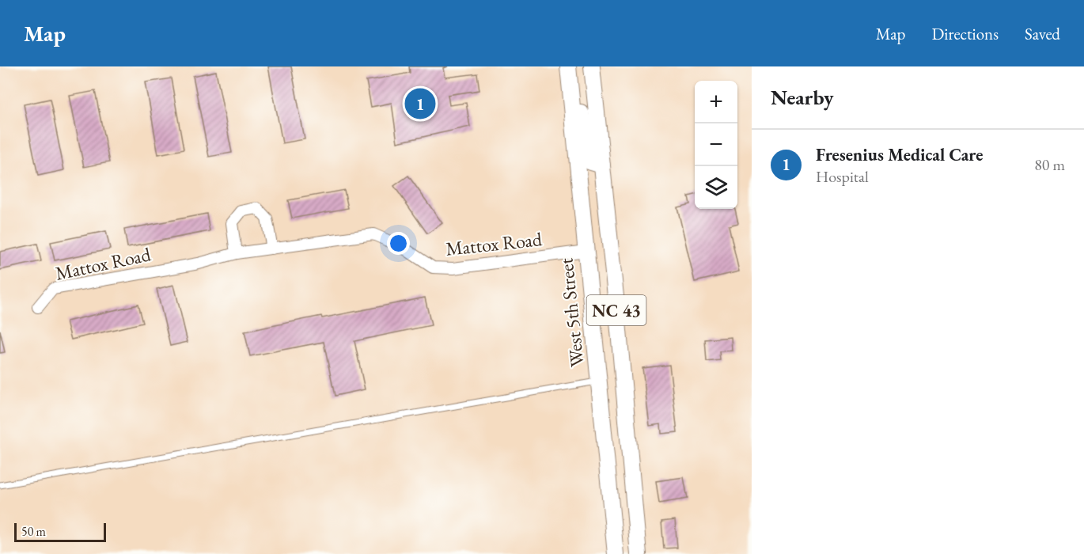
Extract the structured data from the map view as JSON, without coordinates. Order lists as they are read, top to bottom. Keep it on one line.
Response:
{"streets":{"main road":["NC 43","West 5th Street"],"street":["Mattox Road"]},"crossings":[["Mattox Road","West 5th Street"]],"scale_bar":"50 m","page":{"header":"Map","nav":["Map","Directions","Saved"],"heading":"Nearby","map_buttons":["+","−"],"pins":"1","list":[{"mark":"1","name":"Fresenius Medical Care","note":"Hospital","value":"80 m"}],"scale":"50 m"}}
